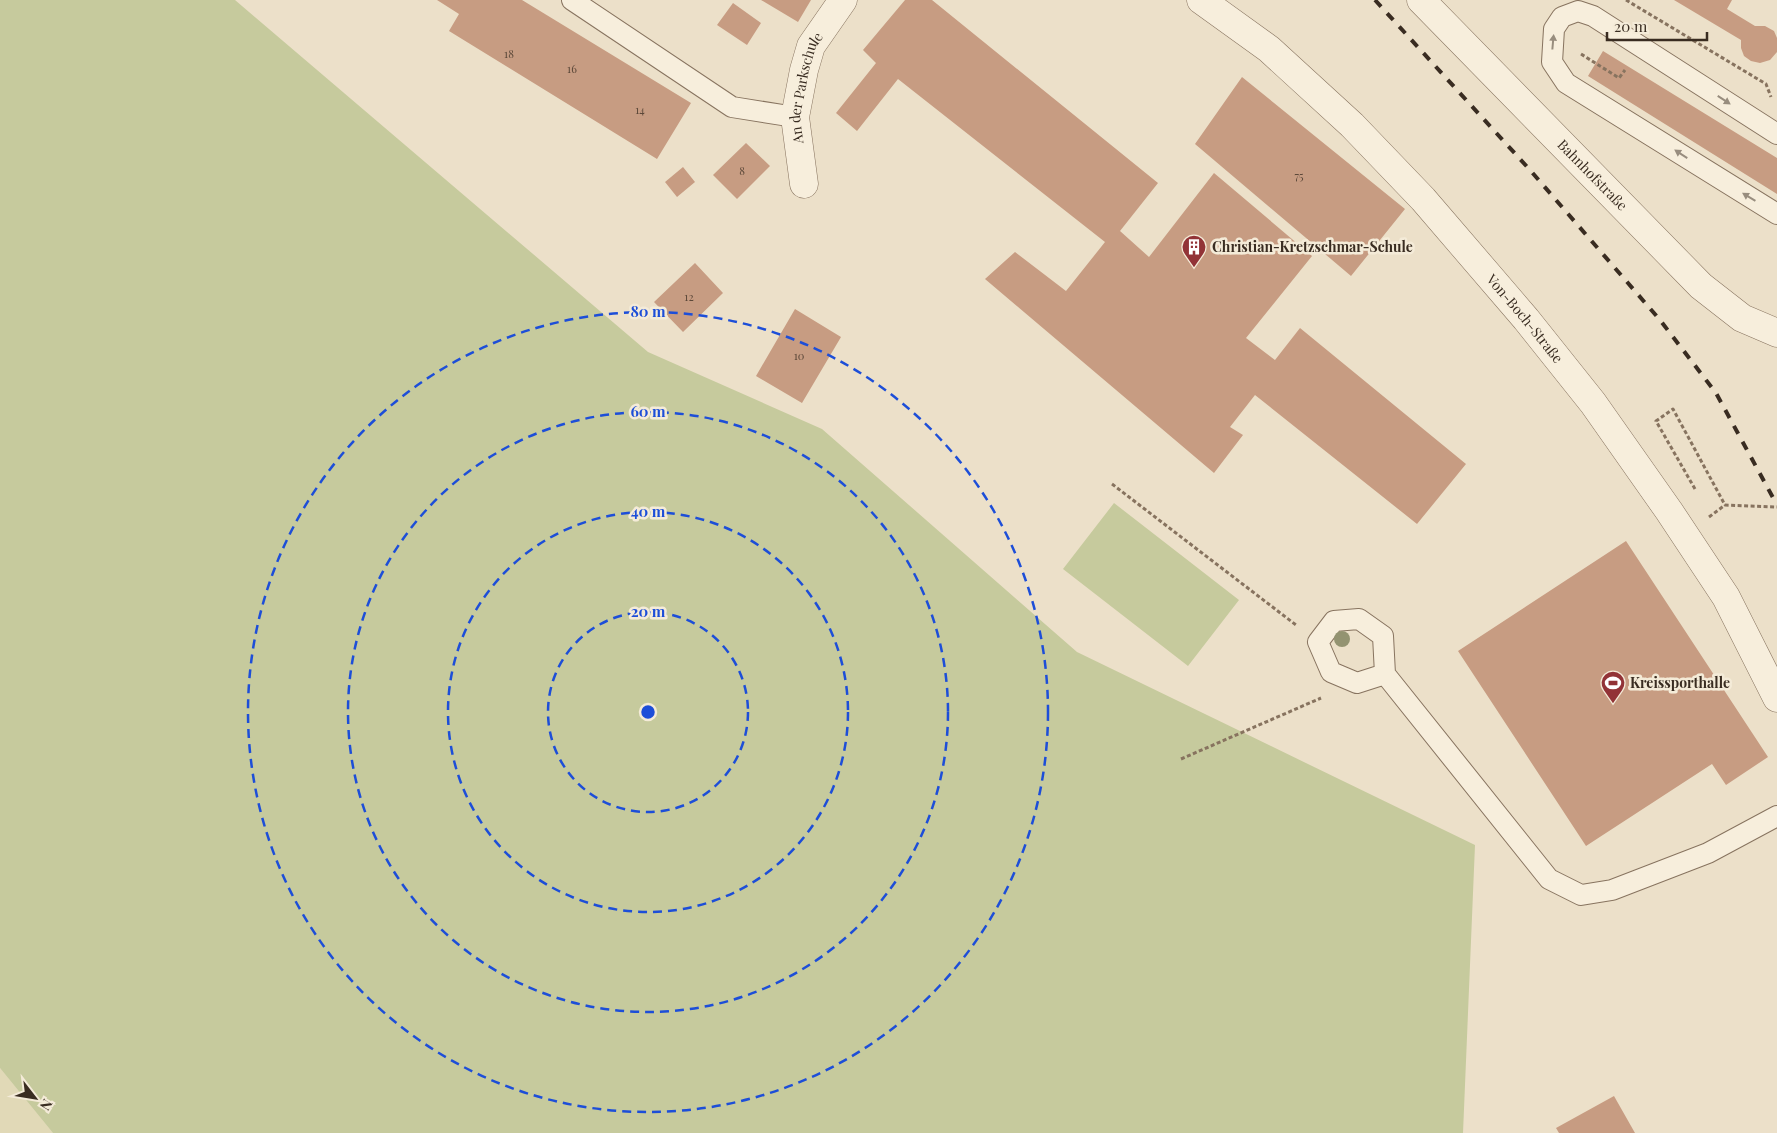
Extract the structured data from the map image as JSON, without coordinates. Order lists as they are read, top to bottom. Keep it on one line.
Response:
{"streets":{"street":["An der Parkschule","Bahnhofstraße","Von-Boch-Straße"]},"places":{"building":["Christian-Kretzschmar-Schule"],"sports":["Kreissporthalle"]},"house_numbers":["18","16","14","8","75","12","10"],"scale_bar":"20 m","north":"bottom right","rings":["80 m","60 m","40 m","20 m"]}
